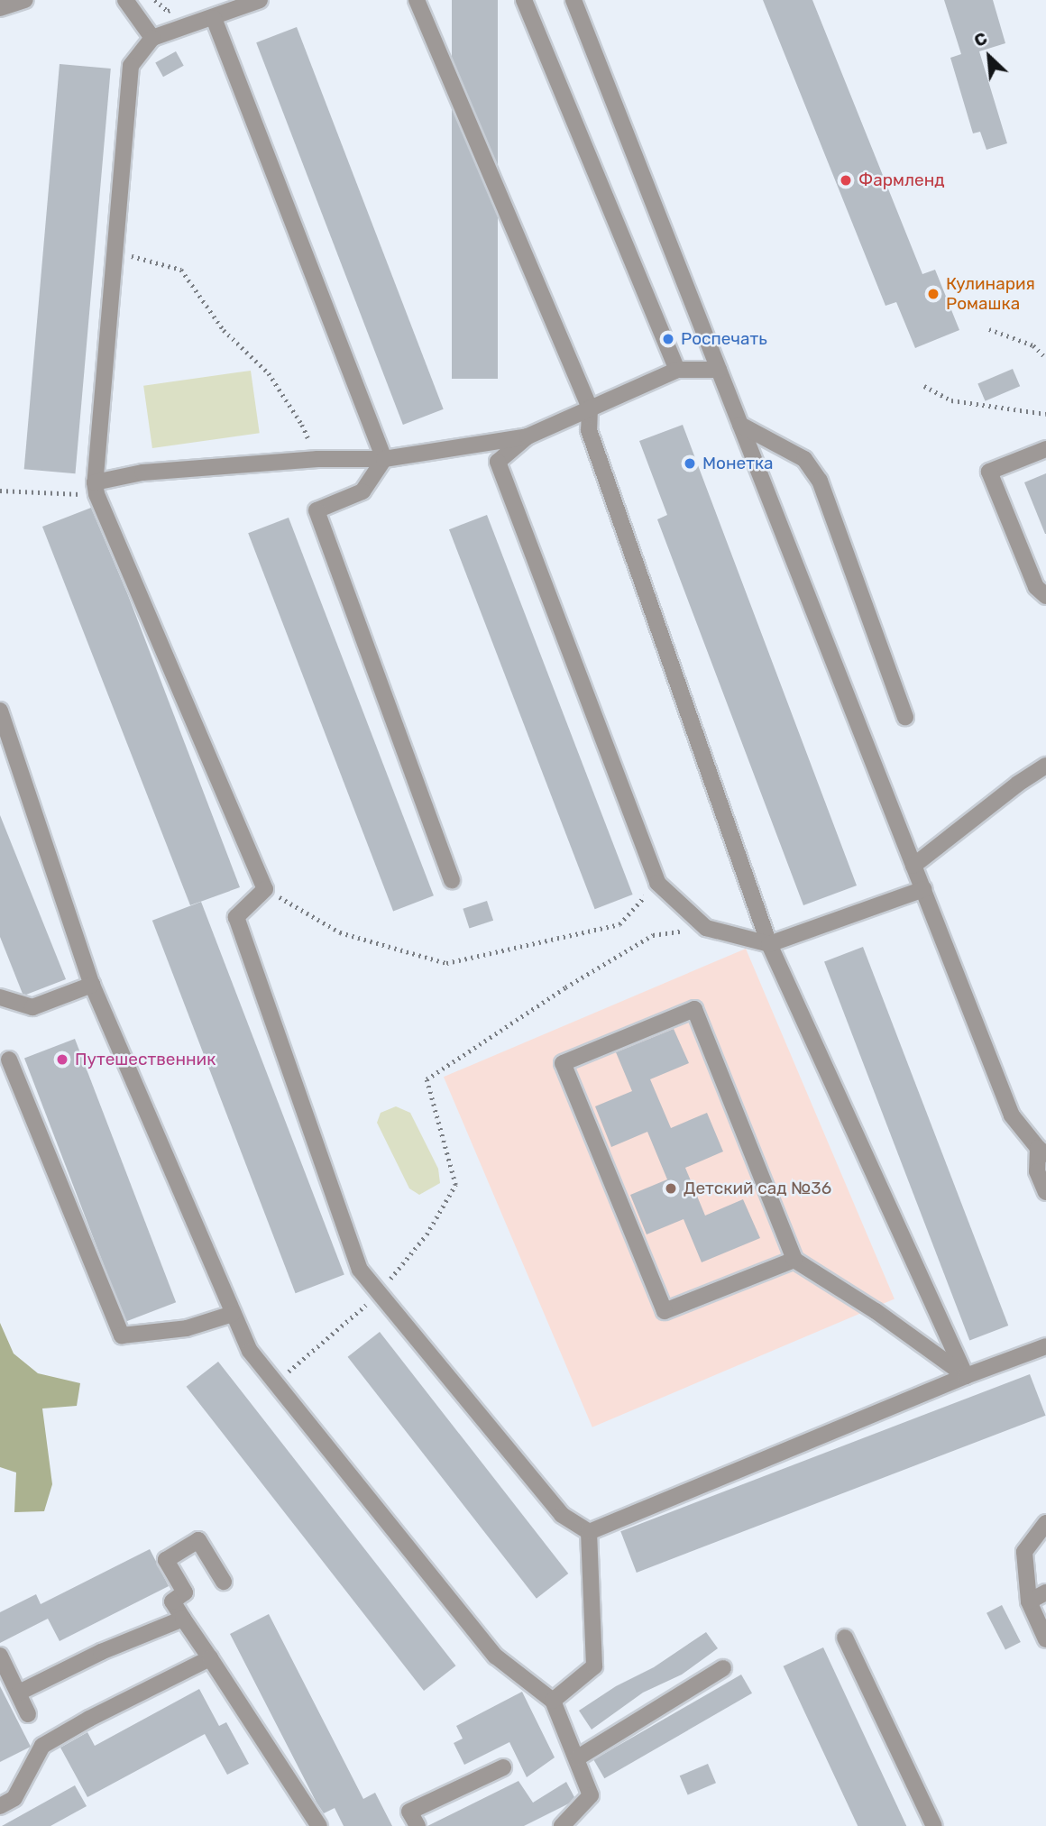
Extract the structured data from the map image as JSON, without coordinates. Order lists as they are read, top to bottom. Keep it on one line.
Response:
{"places":["Фармленд","Кулинария Ромашка","Роспечать","Монетка","Путешественник","Детский сад №36"],"north":"top left"}
